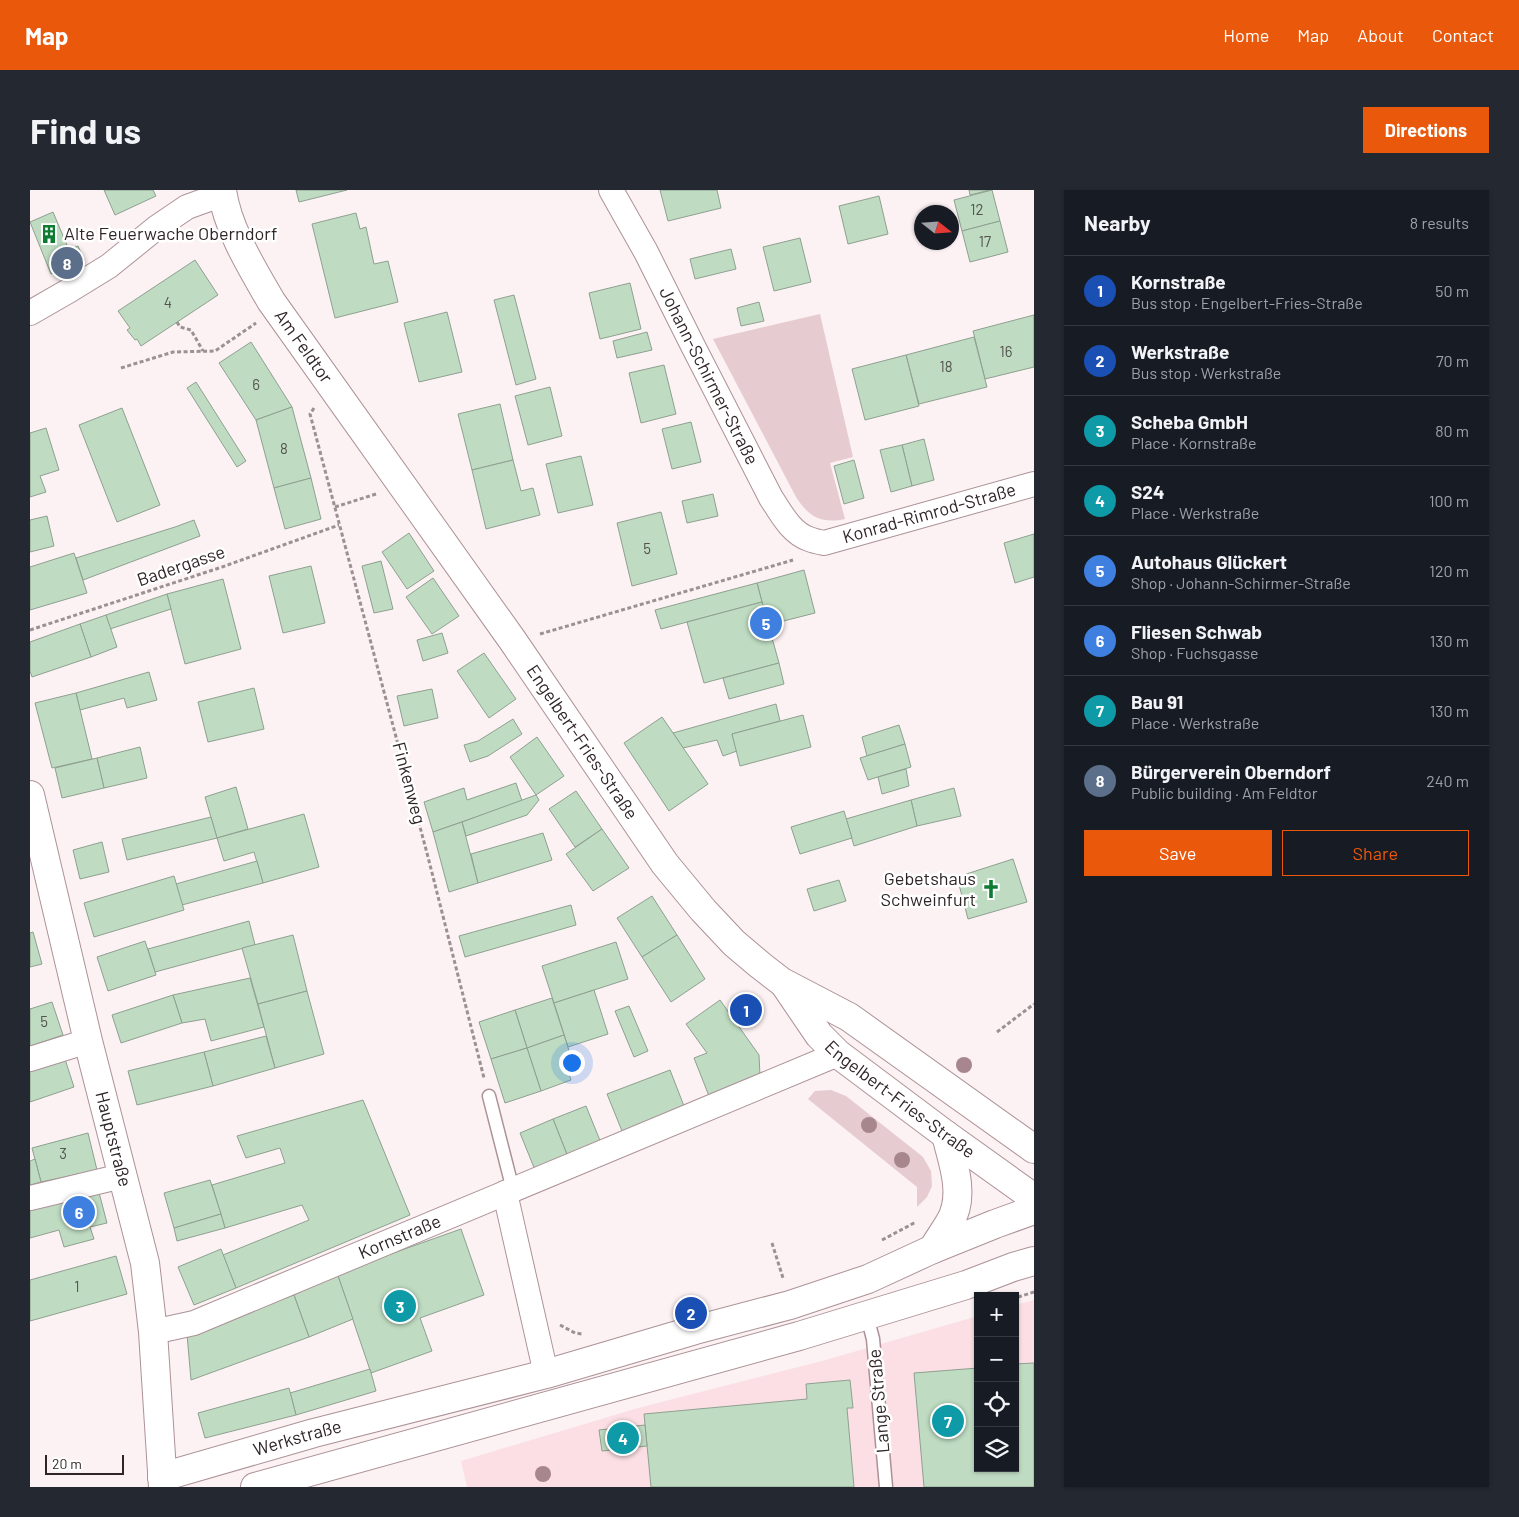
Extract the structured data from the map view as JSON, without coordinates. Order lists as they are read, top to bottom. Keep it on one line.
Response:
{"streets":{"main road":["Am Feldtor","Engelbert-Fries-Straße","Hauptstraße","Werkstraße"],"street":["Johann-Schirmer-Straße","Konrad-Rimrod-Straße","Kornstraße"],"lane":["Lange Straße"],"path":["Badergasse","Finkenweg"]},"crossings":[["Am Feldtor","Engelbert-Fries-Straße"],["Am Feldtor","Finkenweg"],["Johann-Schirmer-Straße","Konrad-Rimrod-Straße"],["Badergasse","Finkenweg"],["Engelbert-Fries-Straße","Kornstraße"],["Hauptstraße","Kornstraße"],["Hauptstraße","Werkstraße"],["Lange Straße","Werkstraße"]],"places":{"building":["Alte Feuerwache Oberndorf"],"church":["Gebetshaus Schweinfurt"]},"house_numbers":["12","17","4","16","18","6","8","5","5","3","1"],"scale_bar":"20 m","north":"right","page":{"header":"Map","nav":["Home","Map","About","Contact"],"buttons":["Directions",["Save","Share"]],"title":"Find us","heading":["Nearby","8 results"],"pins":["8","5","1","6","3","2","7","4"],"list":[{"mark":"1","name":"Kornstraße","note":"Bus stop · Engelbert-Fries-Straße","value":"50 m"},{"mark":"2","name":"Werkstraße","note":"Bus stop · Werkstraße","value":"70 m"},{"mark":"3","name":"Scheba GmbH","note":"Place · Kornstraße","value":"80 m"},{"mark":"4","name":"S24","note":"Place · Werkstraße","value":"100 m"},{"mark":"5","name":"Autohaus Glückert","note":"Shop · Johann-Schirmer-Straße","value":"120 m"},{"mark":"6","name":"Fliesen Schwab","note":"Shop · Fuchsgasse","value":"130 m"},{"mark":"7","name":"Bau 91","note":"Place · Werkstraße","value":"130 m"},{"mark":"8","name":"Bürgerverein Oberndorf","note":"Public building · Am Feldtor","value":"240 m"}],"map_buttons":["+","−"],"scale":"20 m"}}
